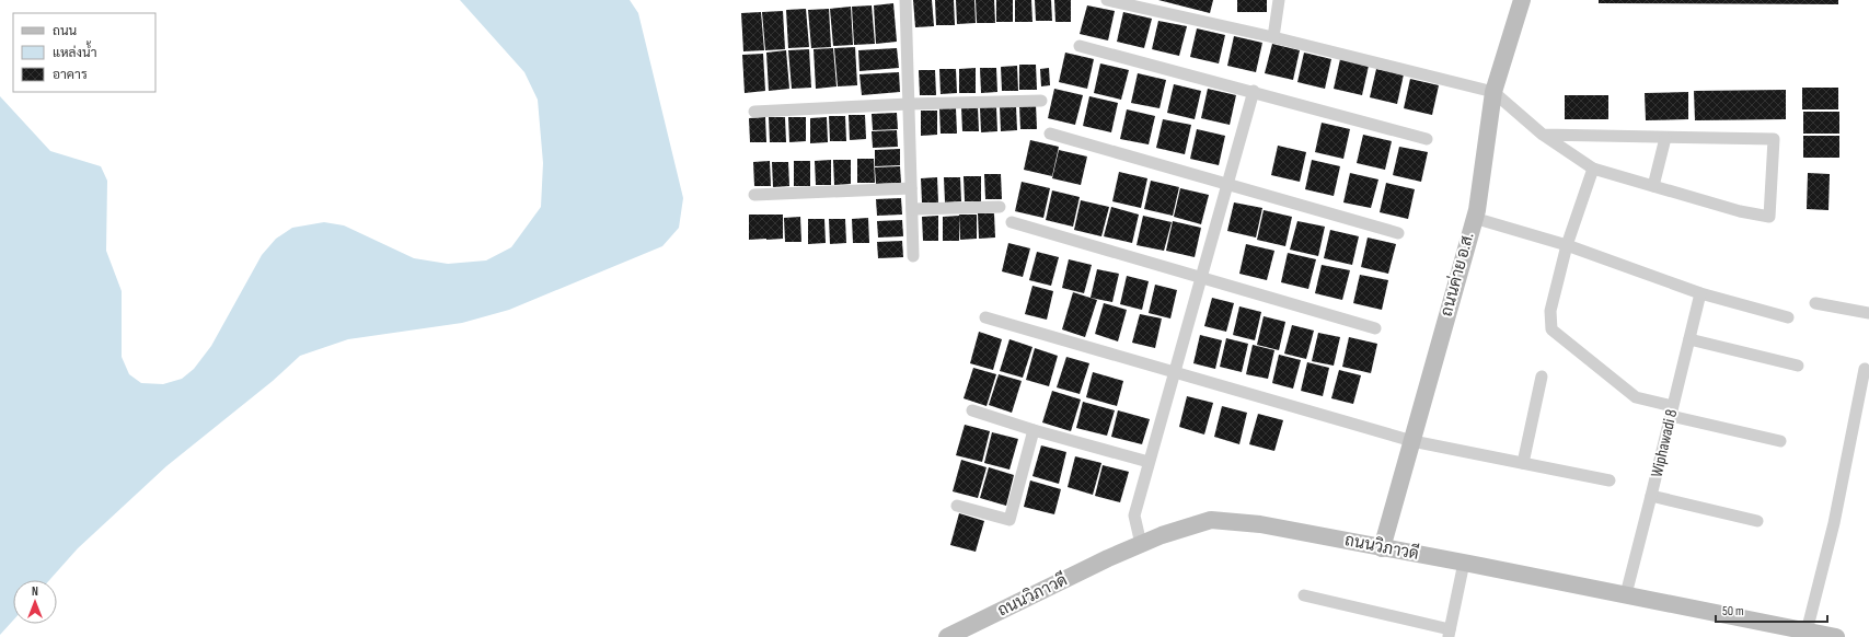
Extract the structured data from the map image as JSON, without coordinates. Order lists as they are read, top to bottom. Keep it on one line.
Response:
{"streets":{"street":["ถนนค่าย อ.ส.","Wiphawadi 8","ถนนวิภาวดี"]},"crossings":[["ถนนค่าย อ.ส.","ถนนวิภาวดี"],["Wiphawadi 8","ถนนวิภาวดี"]],"legend":["ถนน","แหล่งน้ำ","อาคาร"],"scale_bar":"50 m","north":"top"}
